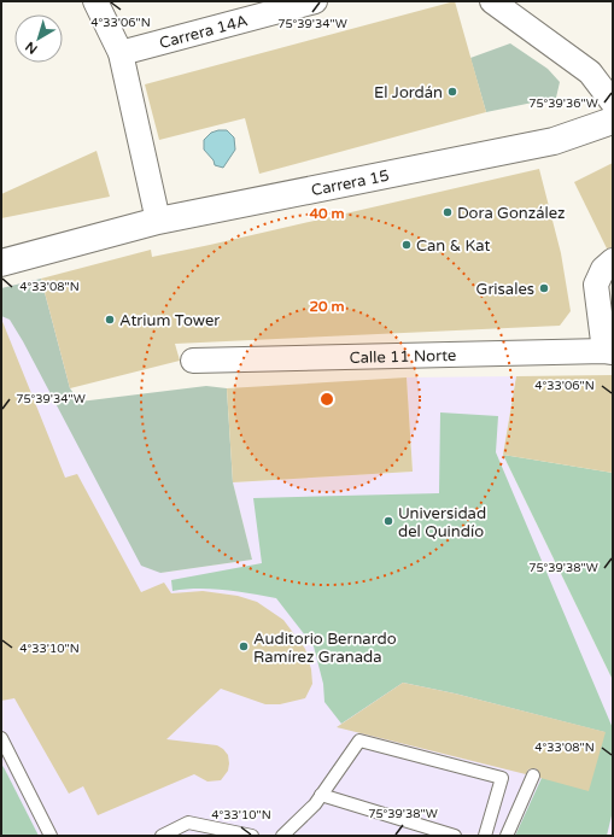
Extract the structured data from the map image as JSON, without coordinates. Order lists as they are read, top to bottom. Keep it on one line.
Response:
{"streets":{"street":["Carrera 14A","Carrera 15","Calle 11 Norte"]},"places":["El Jordán","Dora González","Can & Kat","Grisales","Atrium Tower","Universidad del Quindío","Auditorio Bernardo Ramírez Granada"],"north":"bottom left","coordinates":["4°33'06\"N","75°39'34\"W","75°39'36\"W","4°33'08\"N","75°39'38\"W","4°33'10\"N"],"rings":["40 m","20 m"]}
